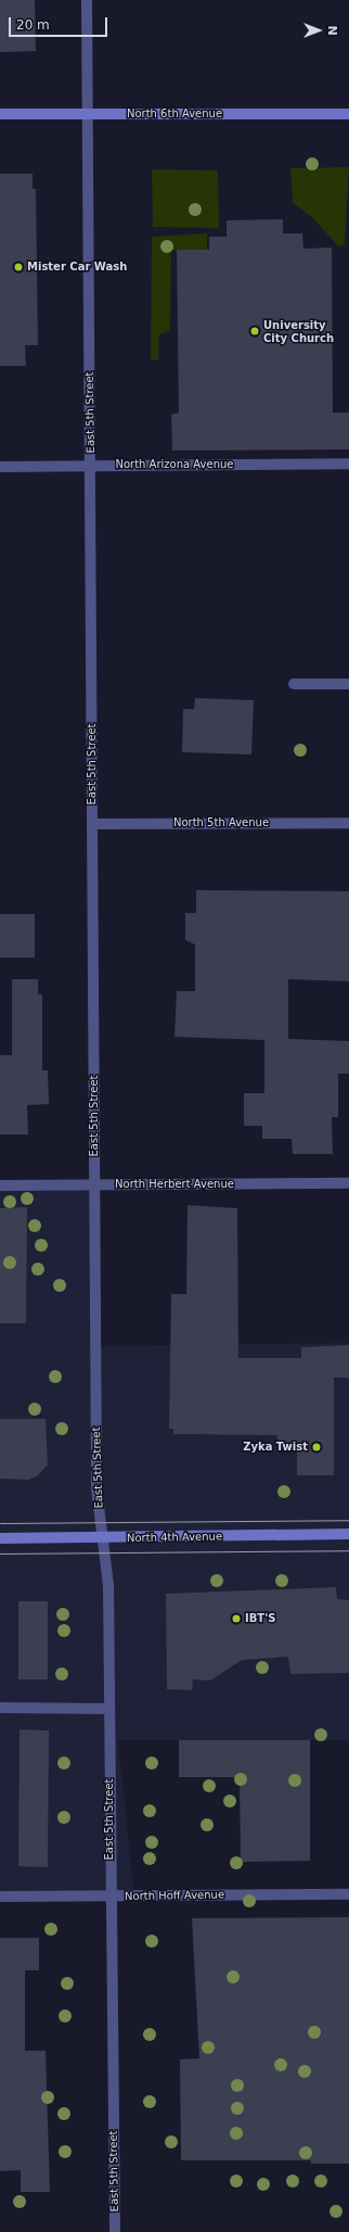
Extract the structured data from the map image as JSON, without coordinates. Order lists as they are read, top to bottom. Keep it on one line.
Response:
{"streets":{"street":["North 6th Avenue","East 5th Street","North Arizona Avenue","North 5th Avenue","North Herbert Avenue","North 4th Avenue","North Hoff Avenue"]},"crossings":[["North 6th Avenue","East 5th Street"],["East 5th Street","North Arizona Avenue"],["East 5th Street","North 5th Avenue"],["East 5th Street","North Herbert Avenue"],["East 5th Street","North 4th Avenue"],["East 5th Street","North Hoff Avenue"]],"places":["Mister Car Wash","University City Church","Zyka Twist","IBT'S"],"scale_bar":"20 m","north":"right"}
